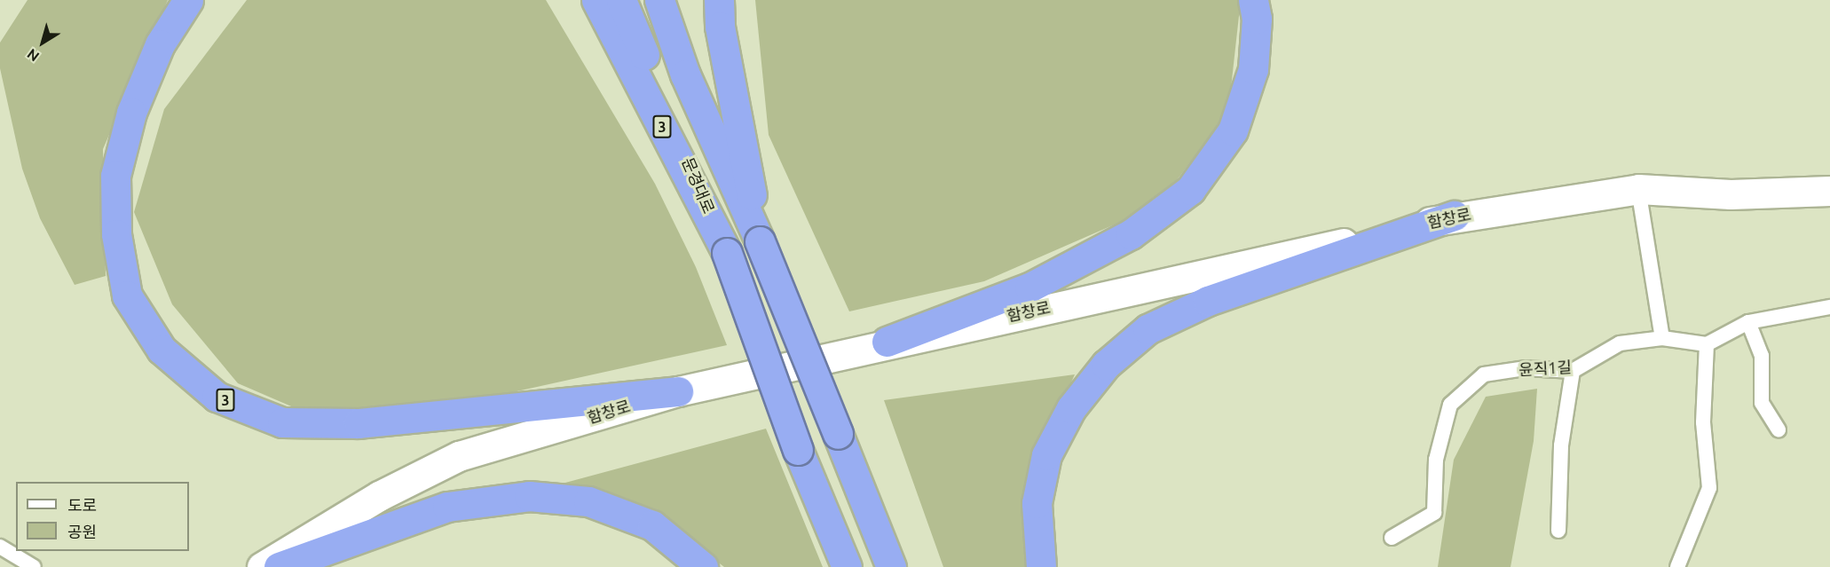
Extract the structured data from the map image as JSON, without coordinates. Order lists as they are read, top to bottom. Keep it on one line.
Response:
{"streets":{"highway":["3","문경대로"],"main road":["함창로"],"lane":["윤직1길"]},"crossings":[["3","문경대로"],["3","함창로"]],"legend":["도로","공원"],"north":"bottom left"}
